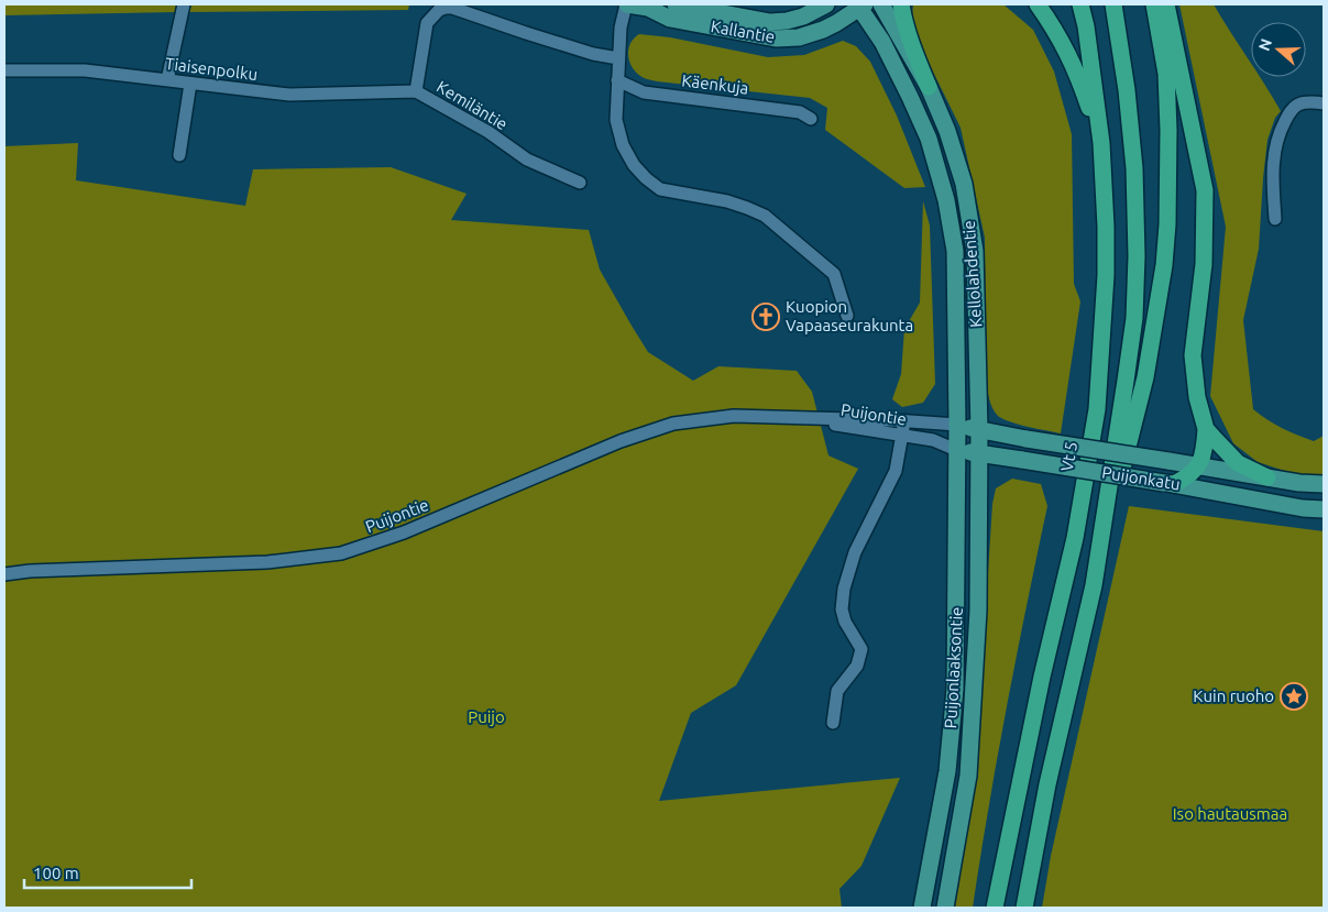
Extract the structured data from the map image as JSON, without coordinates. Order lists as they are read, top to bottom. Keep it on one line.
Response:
{"streets":{"highway":["Vt 5"],"main road":["Kallantie","Kellolahdentie","Puijonkatu","Puijonlaaksontie"],"street":["Tiaisenpolku","Käenkuja","Kemiläntie","Puijontie"]},"crossings":[["Kallantie","Kellolahdentie"],["Tiaisenpolku","Kemiläntie"],["Kellolahdentie","Puijontie"],["Kellolahdentie","Puijonkatu"],["Kellolahdentie","Puijonlaaksontie"],["Puijontie","Puijonkatu"],["Puijontie","Puijonlaaksontie"],["Puijonkatu","Puijonlaaksontie"]],"parks":["Puijo","Iso hautausmaa"],"places":{"church":["Kuopion Vapaaseurakunta"],"place":["Kuin ruoho"]},"scale_bar":"100 m","north":"left"}
